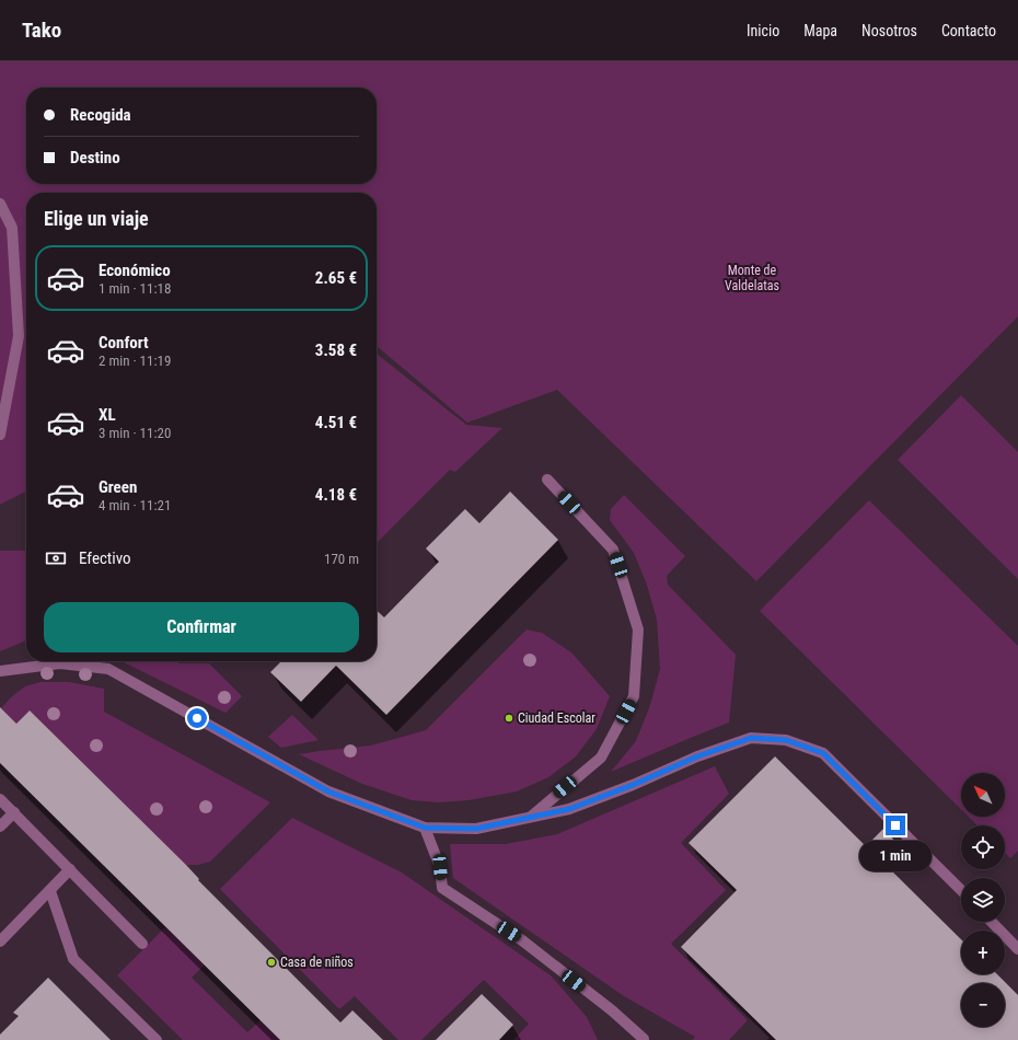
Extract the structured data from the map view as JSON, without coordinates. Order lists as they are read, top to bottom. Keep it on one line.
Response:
{"parks":["Monte de Valdelatas"],"places":["Ciudad Escolar","Casa de niños"],"north":"top left","page":{"header":"Tako","nav":["Inicio","Mapa","Nosotros","Contacto"],"banner":["Recogida","Destino"],"heading":"Elige un viaje","list":[{"name":"Económico","note":"1 min · 11:18","value":"2.65 €"},{"name":"Confort","note":"2 min · 11:19","value":"3.58 €"},{"name":"XL","note":"3 min · 11:20","value":"4.51 €"},{"name":"Green","note":"4 min · 11:21","value":"4.18 €"}],"pay":["Efectivo","170 m"],"buttons":"Confirmar","map_buttons":["+","−"],"bubble":"1 min"}}
